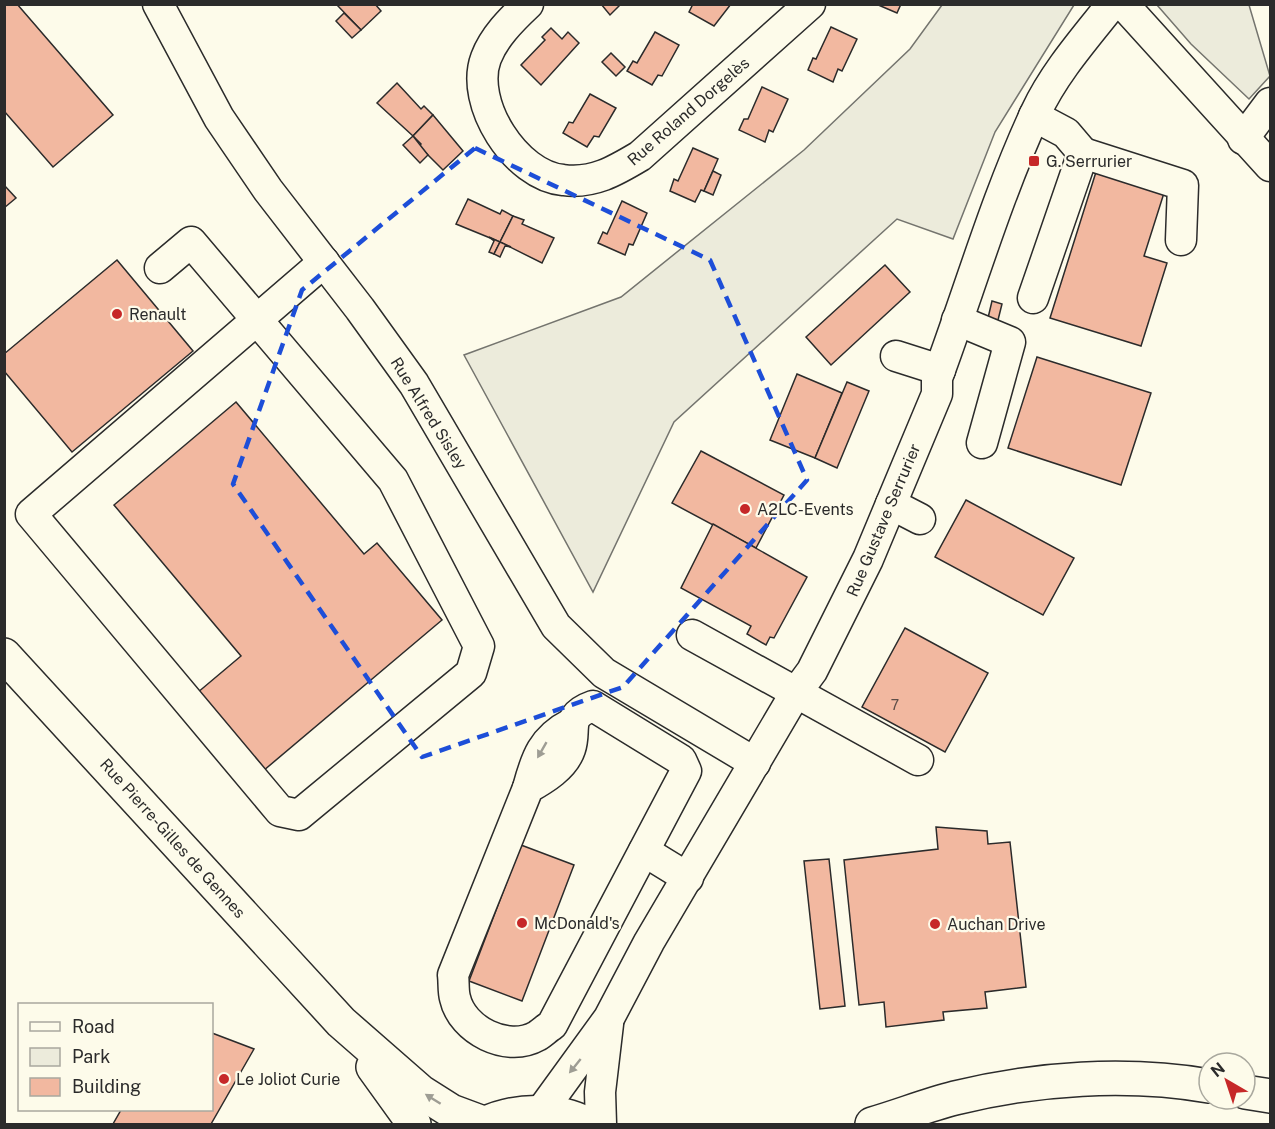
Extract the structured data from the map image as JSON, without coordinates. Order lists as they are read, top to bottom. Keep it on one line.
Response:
{"streets":{"main road":["Rue Pierre-Gilles de Gennes"],"street":["Rue Roland Dorgelès","Rue Alfred Sisley","Rue Gustave Serrurier"]},"crossings":[["Rue Alfred Sisley","Rue Gustave Serrurier"]],"places":{"transit":["G. Serrurier"],"other":["Renault","A2LC-Events","McDonald's","Auchan Drive","Le Joliot Curie"]},"house_numbers":["7"],"legend":["Road","Park","Building"],"north":"top left"}
